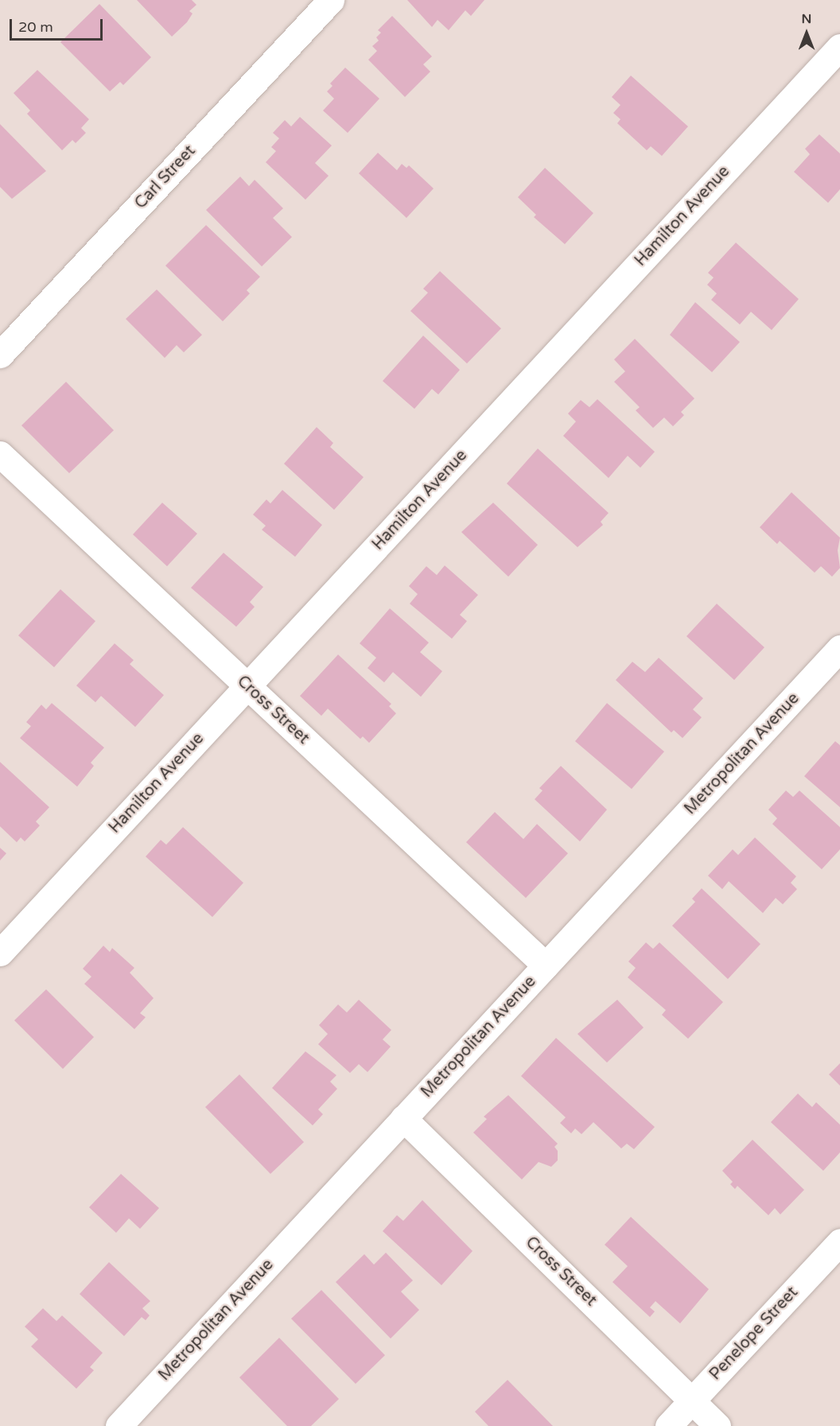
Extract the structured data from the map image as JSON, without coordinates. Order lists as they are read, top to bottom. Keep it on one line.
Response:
{"streets":{"street":["Carl Street","Hamilton Avenue","Cross Street","Metropolitan Avenue","Penelope Street"]},"crossings":[["Hamilton Avenue","Cross Street"],["Cross Street","Metropolitan Avenue"],["Cross Street","Penelope Street"]],"scale_bar":"20 m","north":"top"}
